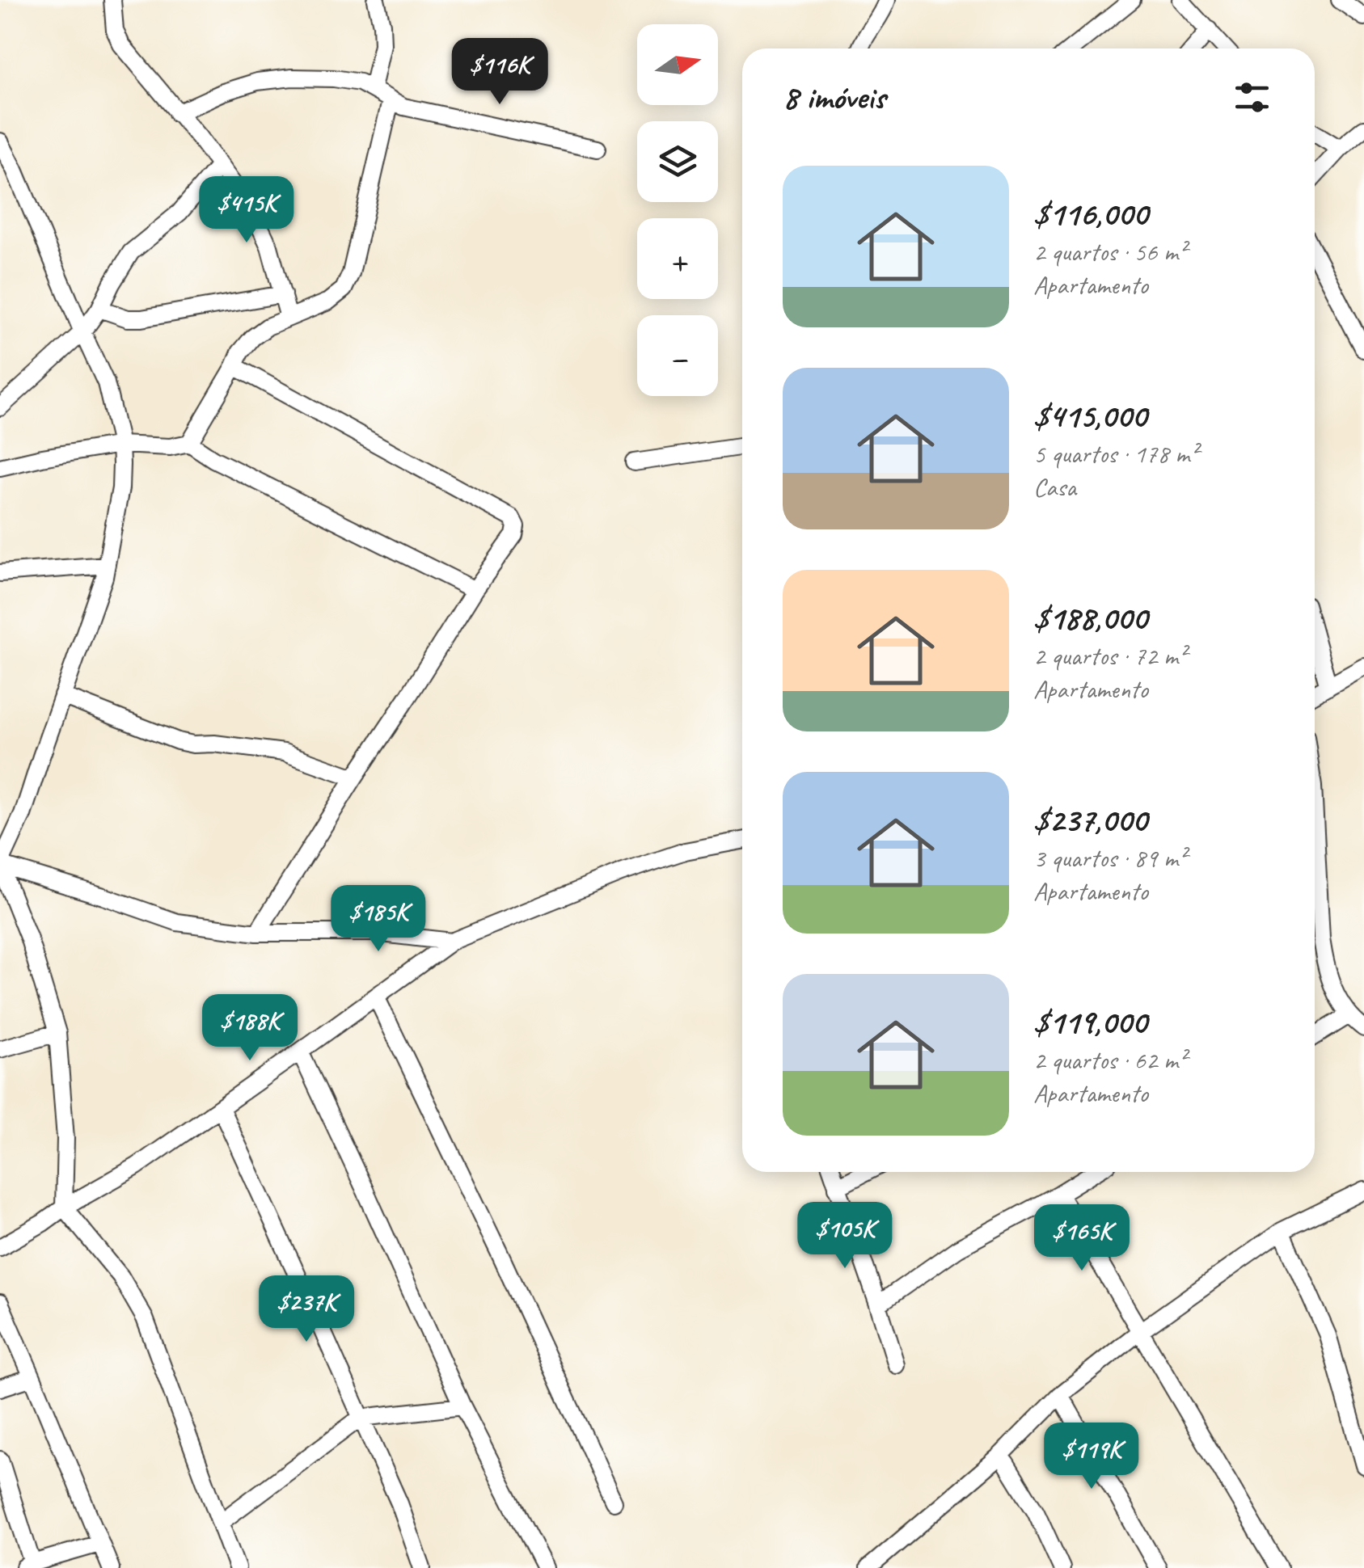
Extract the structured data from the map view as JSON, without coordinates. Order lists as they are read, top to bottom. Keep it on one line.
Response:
{"north":"right","page":{"map_buttons":["+","−"],"price":["$116K","$415K","$185K","$188K","$105K","$165K","$237K","$119K"],"heading":"8 imóveis","list":[{"name":"$116,000","note":"2 quartos · 56 m² · Apartamento"},{"name":"$415,000","note":"5 quartos · 178 m² · Casa"},{"name":"$188,000","note":"2 quartos · 72 m² · Apartamento"},{"name":"$237,000","note":"3 quartos · 89 m² · Apartamento"},{"name":"$119,000","note":"2 quartos · 62 m² · Apartamento"}]}}
